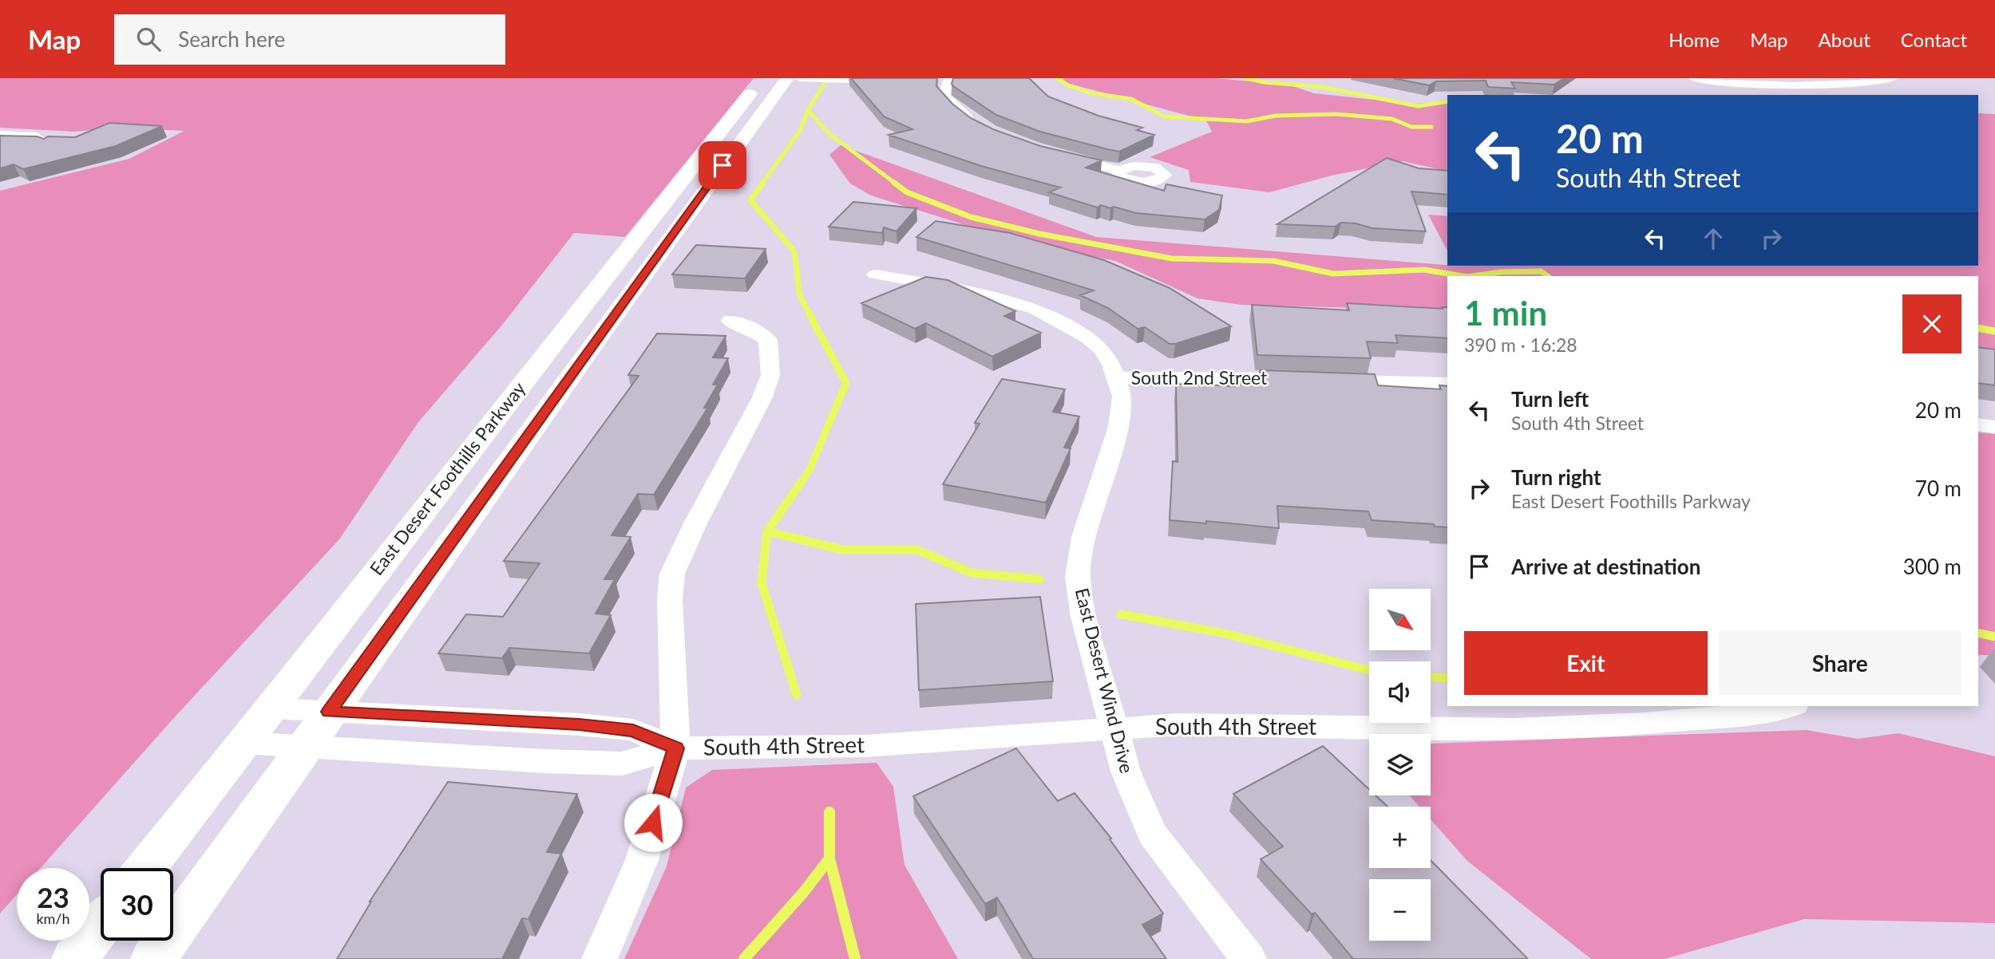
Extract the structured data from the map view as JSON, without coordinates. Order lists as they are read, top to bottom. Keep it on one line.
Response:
{"streets":{"street":["South 2nd Street","East Desert Foothills Parkway","East Desert Wind Drive","South 4th Street"]},"crossings":[["South 2nd Street","East Desert Wind Drive"],["East Desert Foothills Parkway","South 4th Street"],["East Desert Wind Drive","South 4th Street"]],"north":"bottom right","page":{"header":"Map","search":"Search here","nav":["Home","Map","About","Contact"],"turn":["20 m","South 4th Street"],"heading":["1 min","390 m · 16:28"],"list":[{"name":"Turn left","note":"South 4th Street","value":"20 m"},{"name":"Turn right","note":"East Desert Foothills Parkway","value":"70 m"},{"name":"Arrive at destination","value":"300 m"}],"map_buttons":["+","−"],"buttons":["Exit","Share"],"speed":"23 km/h","limit":"30"}}
